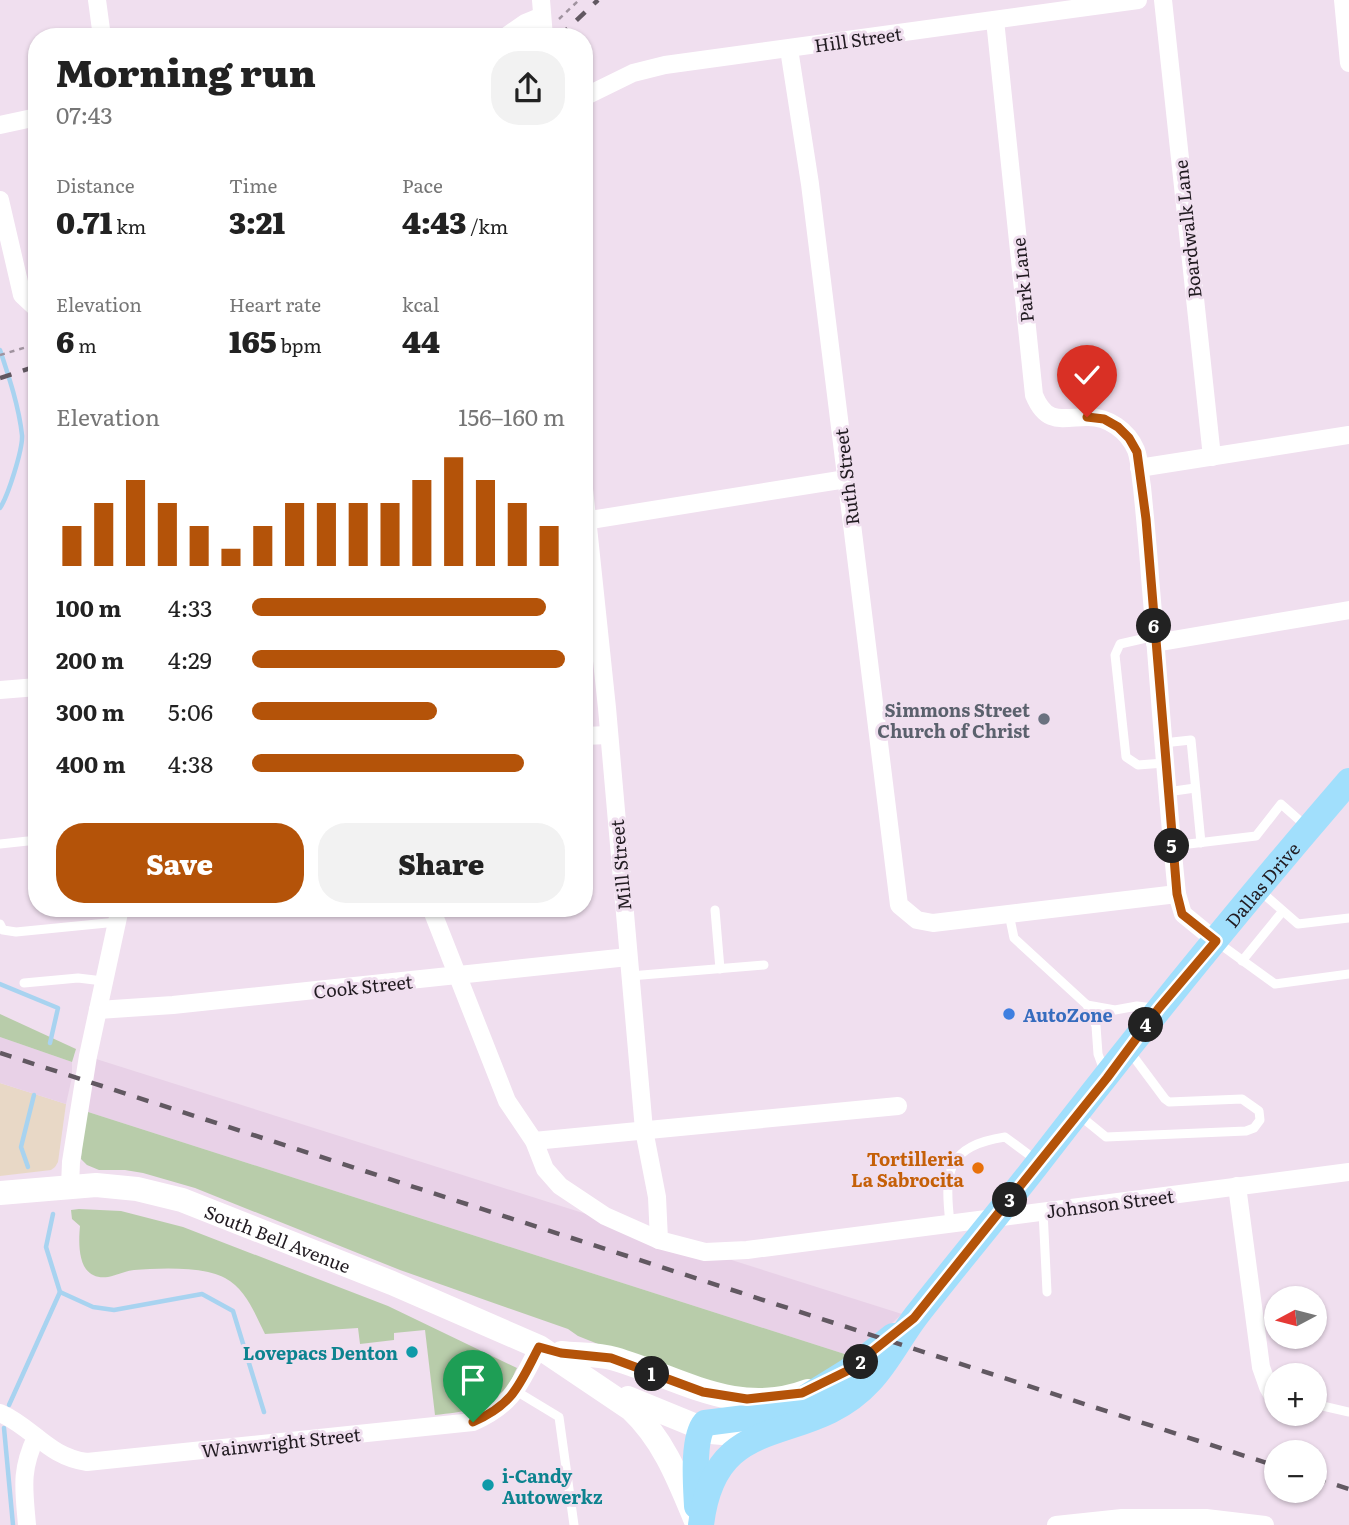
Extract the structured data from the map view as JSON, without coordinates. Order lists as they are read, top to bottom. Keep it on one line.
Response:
{"streets":{"main road":["Dallas Drive","South Bell Avenue"],"street":["Hill Street","Boardwalk Lane","Park Lane","Ruth Street","Mill Street","Cook Street","Johnson Street","Wainwright Street"]},"crossings":[["Hill Street","Park Lane"],["Hill Street","Ruth Street"],["Mill Street","Cook Street"],["Mill Street","Johnson Street"],["Dallas Drive","Johnson Street"],["Dallas Drive","South Bell Avenue"],["Cook Street","Johnson Street"],["South Bell Avenue","Wainwright Street"]],"places":["Simmons Street Church of Christ","AutoZone","Tortilleria La Sabrocita","Lovepacs Denton","i-Candy Autowerkz"],"north":"left","page":{"heading":["Morning run","07:43"],"stats":[["Distance","0.71 km"],["Time","3:21"],["Pace","4:43 /km"],["Elevation","6 m"],["Heart rate","165 bpm"],["kcal","44"]],"chart":["Elevation","156–160 m"],"list":[{"name":"100 m","note":"4:33"},{"name":"200 m","note":"4:29"},{"name":"300 m","note":"5:06"},{"name":"400 m","note":"4:38"}],"pins":["6","5","4","3","2","1"],"buttons":["Save","Share"],"map_buttons":["+","−"]}}
